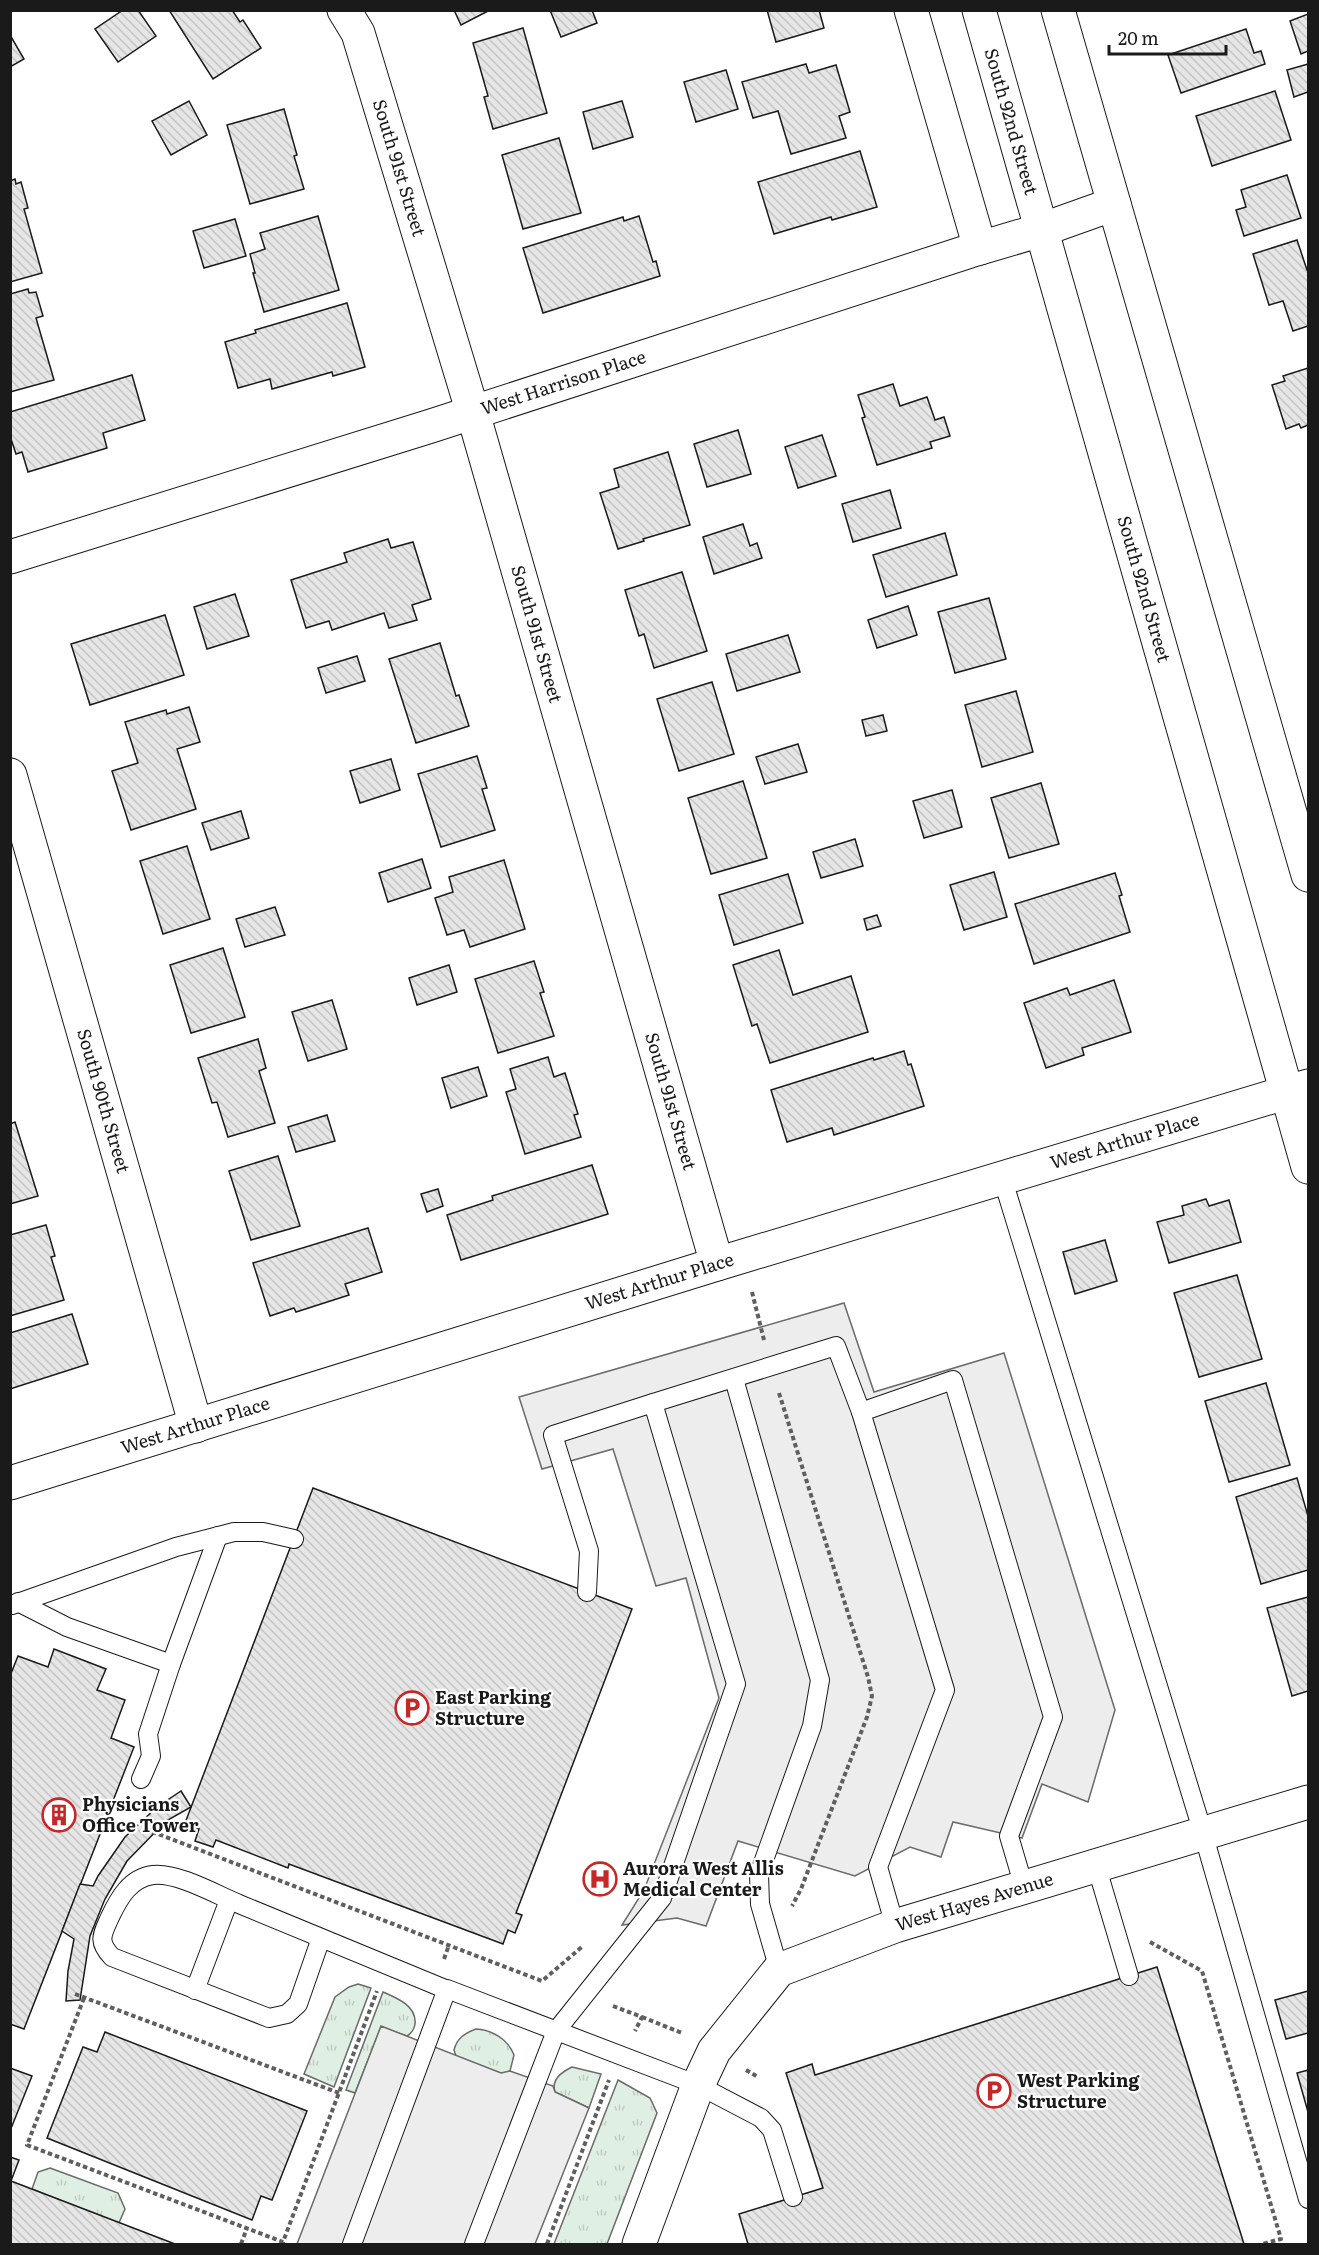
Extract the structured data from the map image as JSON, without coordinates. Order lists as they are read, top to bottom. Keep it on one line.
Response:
{"streets":{"street":["South 92nd Street","South 91st Street","West Harrison Place","South 90th Street","West Arthur Place","West Hayes Avenue"]},"crossings":[["South 92nd Street","West Harrison Place"],["South 92nd Street","West Arthur Place"],["South 91st Street","West Harrison Place"],["South 91st Street","West Arthur Place"],["South 90th Street","West Arthur Place"]],"places":{"parking":["East Parking Structure","West Parking Structure"],"building":["Physicians Office Tower"],"hospital":["Aurora West Allis Medical Center"]},"scale_bar":"20 m"}
